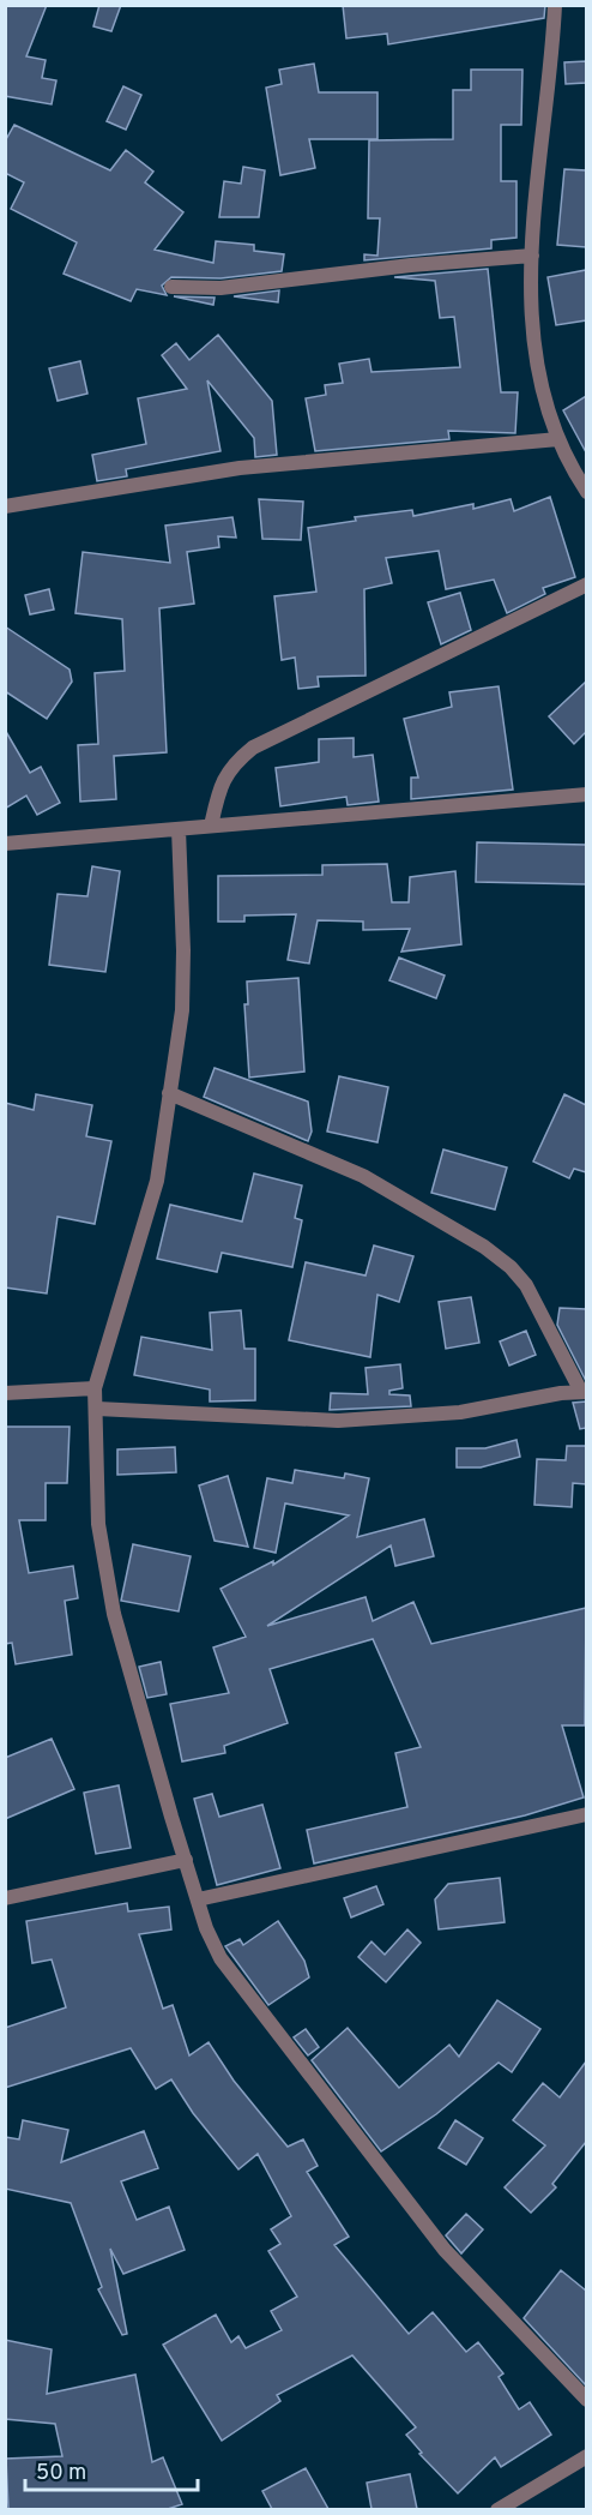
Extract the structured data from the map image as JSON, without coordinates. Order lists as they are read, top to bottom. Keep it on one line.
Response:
{"scale_bar":"50 m"}
